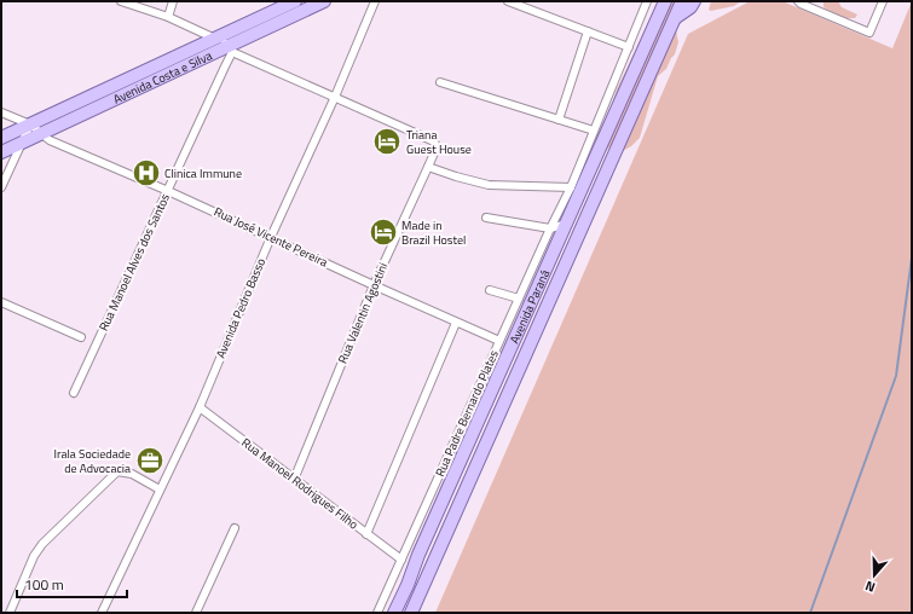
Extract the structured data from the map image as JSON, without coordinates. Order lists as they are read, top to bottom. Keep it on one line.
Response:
{"streets":{"main road":["Avenida Costa e Silva","Avenida Paraná"],"street":["Rua José Vicente Pereira","Rua Manoel Alves dos Santos","Avenida Pedro Basso","Rua Valentin Agostini","Rua Padre Bernardo Plates","Rua Manoel Rodrigues Filho"]},"crossings":[["Avenida Costa e Silva","Rua José Vicente Pereira"],["Avenida Costa e Silva","Rua Manoel Alves dos Santos"],["Rua José Vicente Pereira","Rua Manoel Alves dos Santos"],["Rua José Vicente Pereira","Avenida Pedro Basso"],["Rua José Vicente Pereira","Rua Valentin Agostini"],["Rua José Vicente Pereira","Rua Padre Bernardo Plates"],["Avenida Pedro Basso","Rua Valentin Agostini"],["Avenida Pedro Basso","Rua Manoel Rodrigues Filho"],["Rua Valentin Agostini","Rua Manoel Rodrigues Filho"],["Rua Padre Bernardo Plates","Rua Manoel Rodrigues Filho"]],"places":{"hotel":["Triana Guest House","Made in Brazil Hostel"],"hospital":["Clinica Immune"],"office":["Irala Sociedade de Advocacia"]},"scale_bar":"100 m","north":"bottom"}
